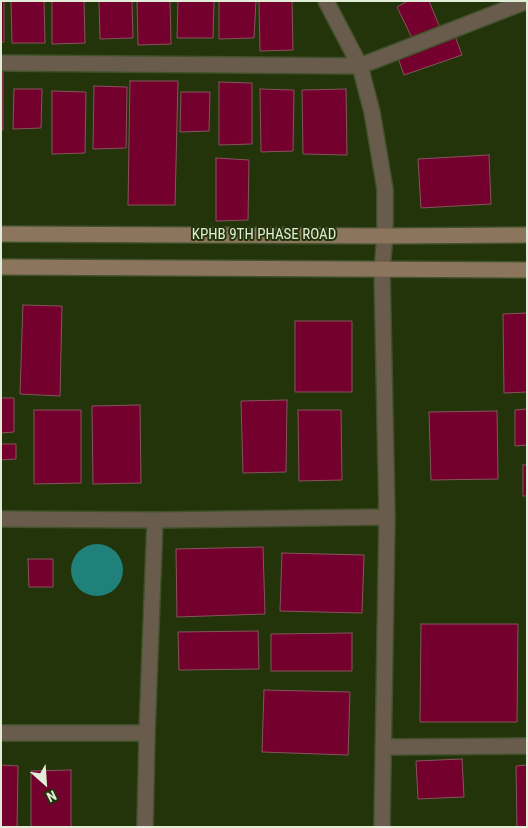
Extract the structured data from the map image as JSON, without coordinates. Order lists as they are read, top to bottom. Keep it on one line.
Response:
{"streets":{"street":["KPHB 9TH PHASE ROAD"]},"north":"bottom right"}
